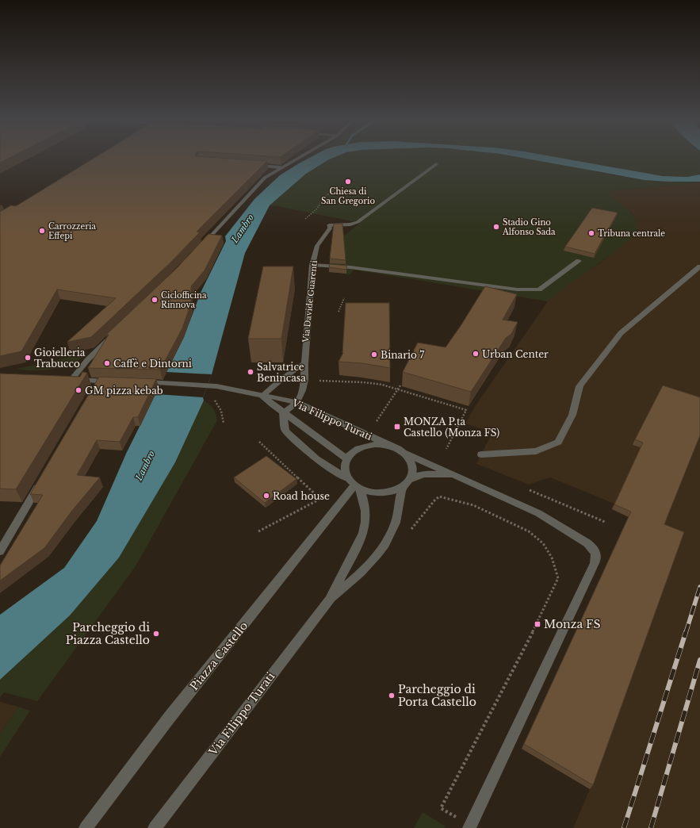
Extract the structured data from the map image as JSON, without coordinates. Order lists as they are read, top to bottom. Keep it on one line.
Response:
{"streets":{"street":["Via Davide Guarenti","Via Filippo Turati","Piazza Castello"]},"crossings":[["Via Davide Guarenti","Via Filippo Turati"],["Via Filippo Turati","Piazza Castello"]],"water":["Lambro"],"places":{"other":["Chiesa di San Gregorio","Stadio Gino Alfonso Sada","Carrozzeria Effepi","Tribuna centrale","Ciclofficina Rinnova","Urban Center","Binario 7","Gioielleria Trabucco","Caffè e Dintorni","Salvatrice Benincasa","GM pizza kebab","Road house","Parcheggio di Piazza Castello","Parcheggio di Porta Castello"],"transit":["MONZA P.ta Castello (Monza FS)","Monza FS"]}}
